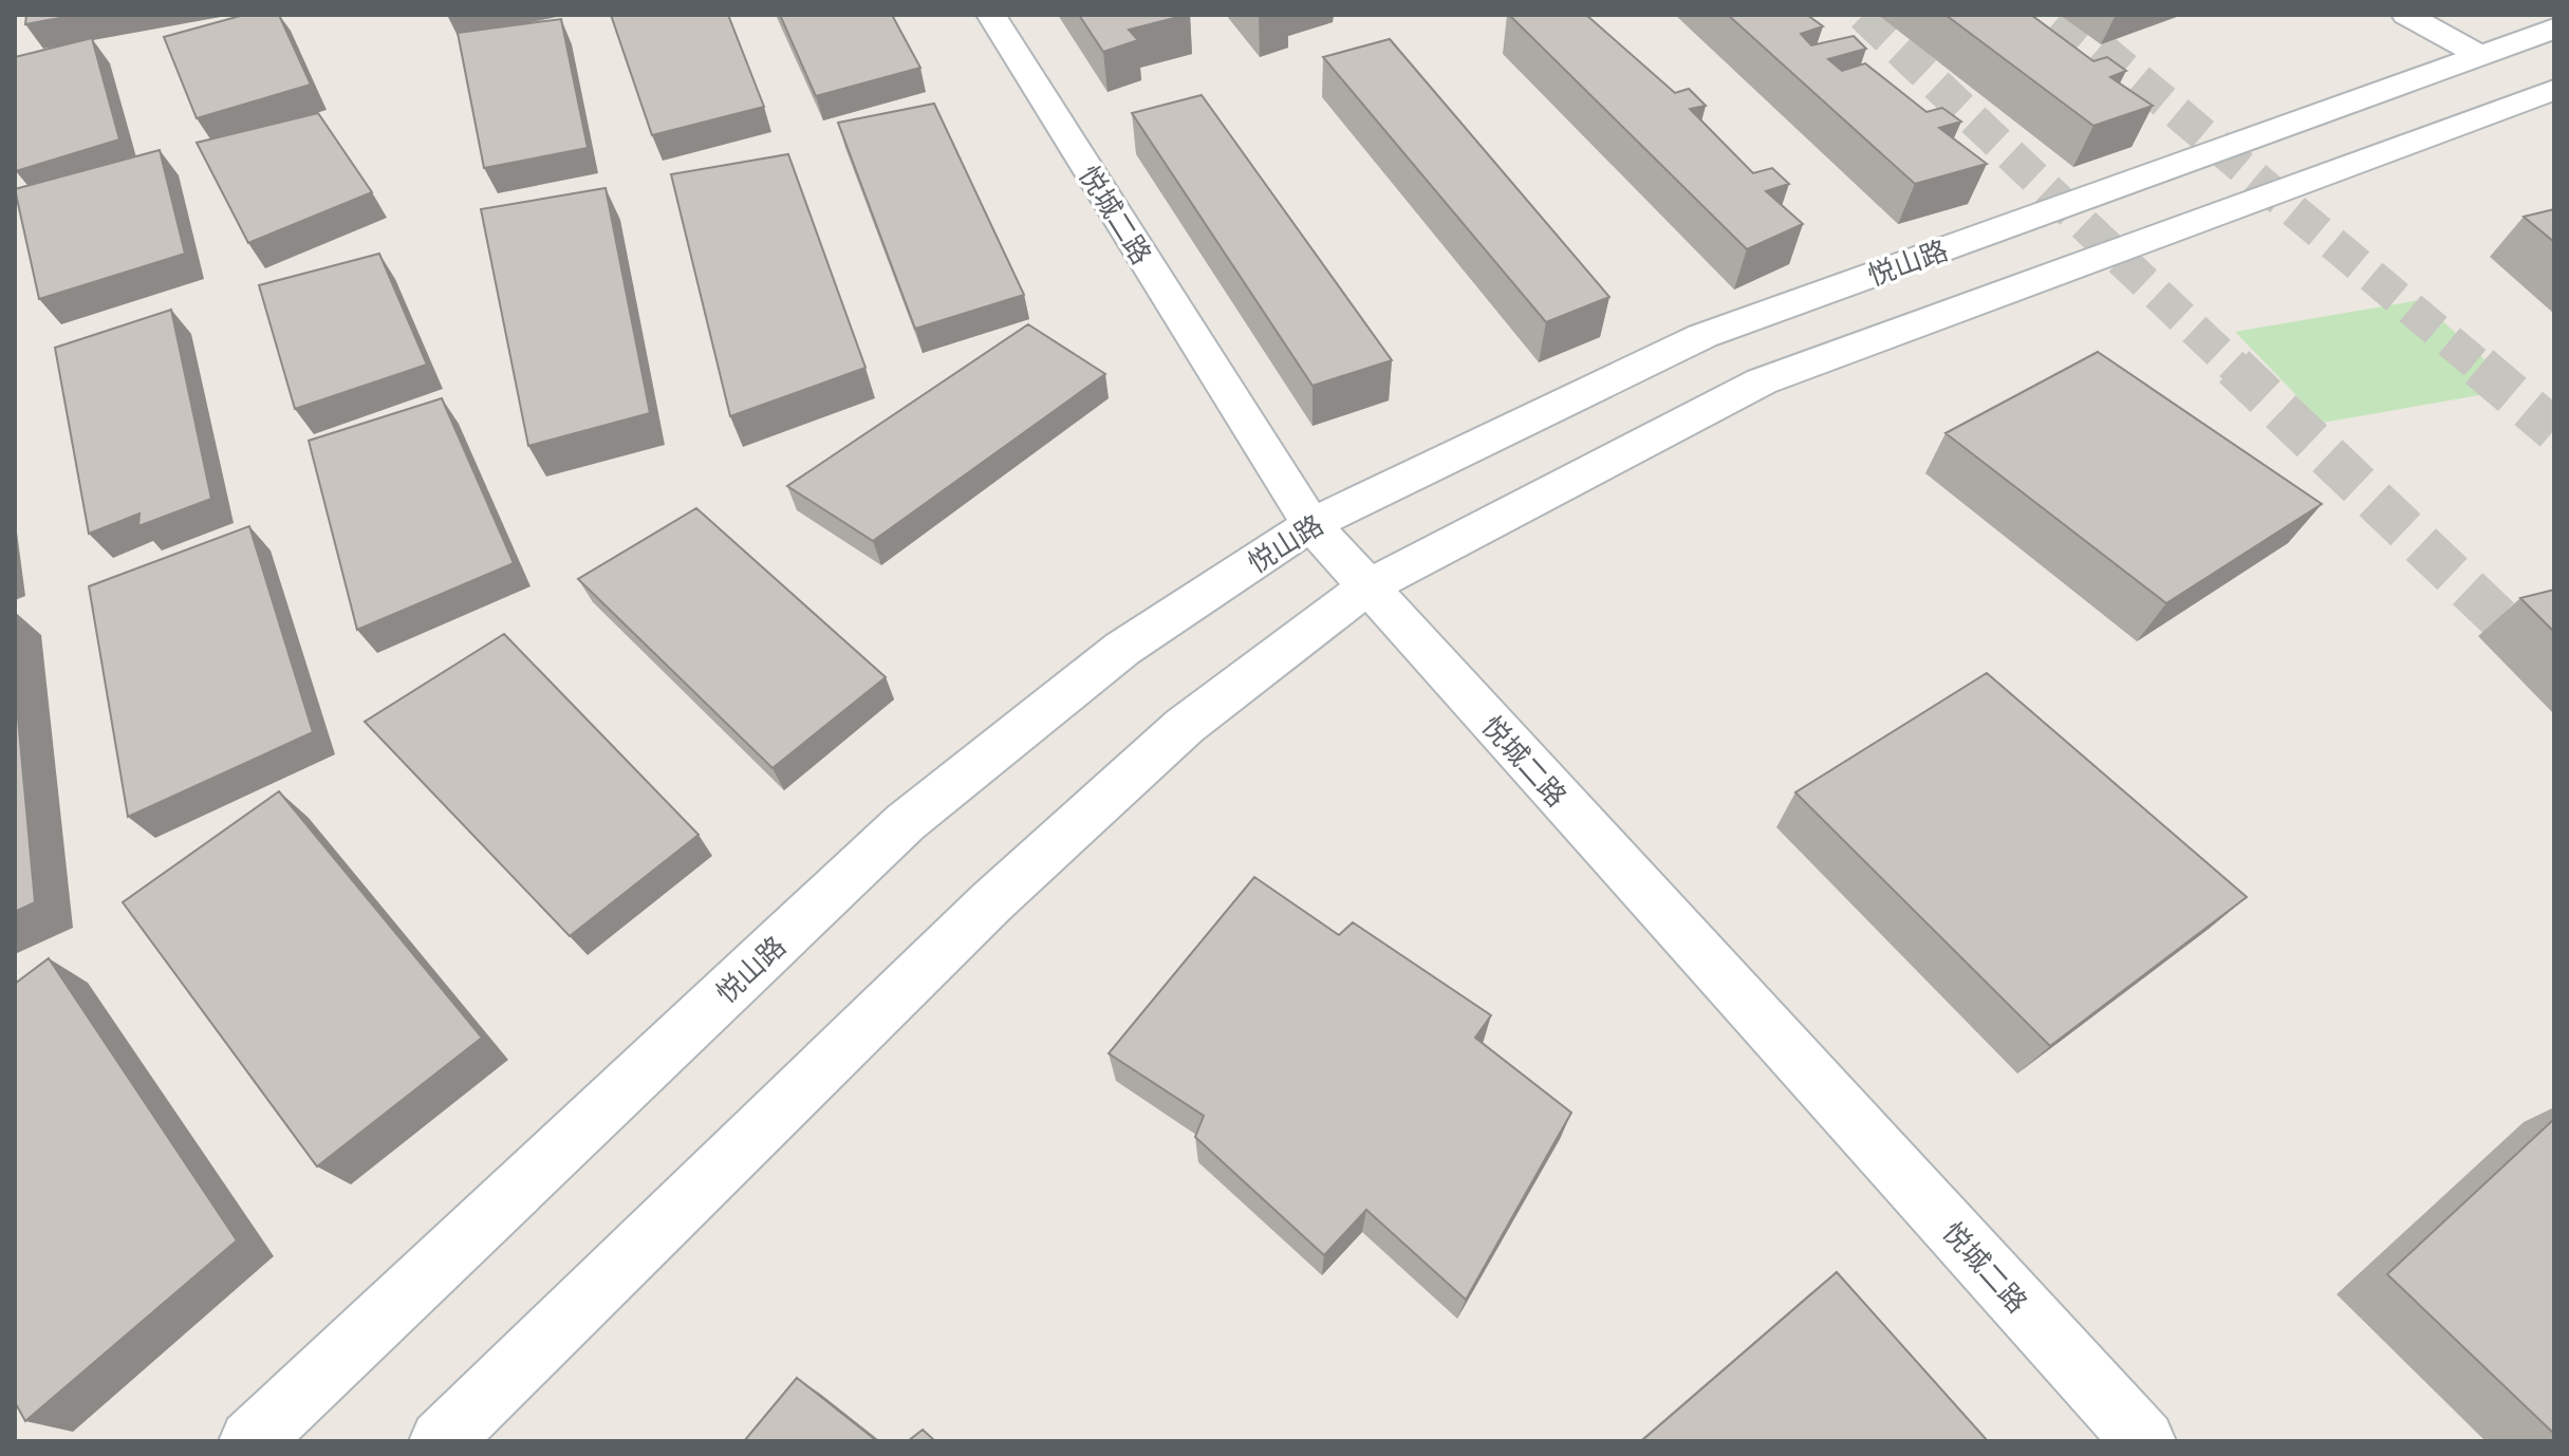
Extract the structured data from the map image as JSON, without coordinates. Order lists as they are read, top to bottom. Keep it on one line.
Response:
{"streets":{"main road":["悦城二路","悦山路"]},"crossings":[["悦城二路","悦山路"]]}
